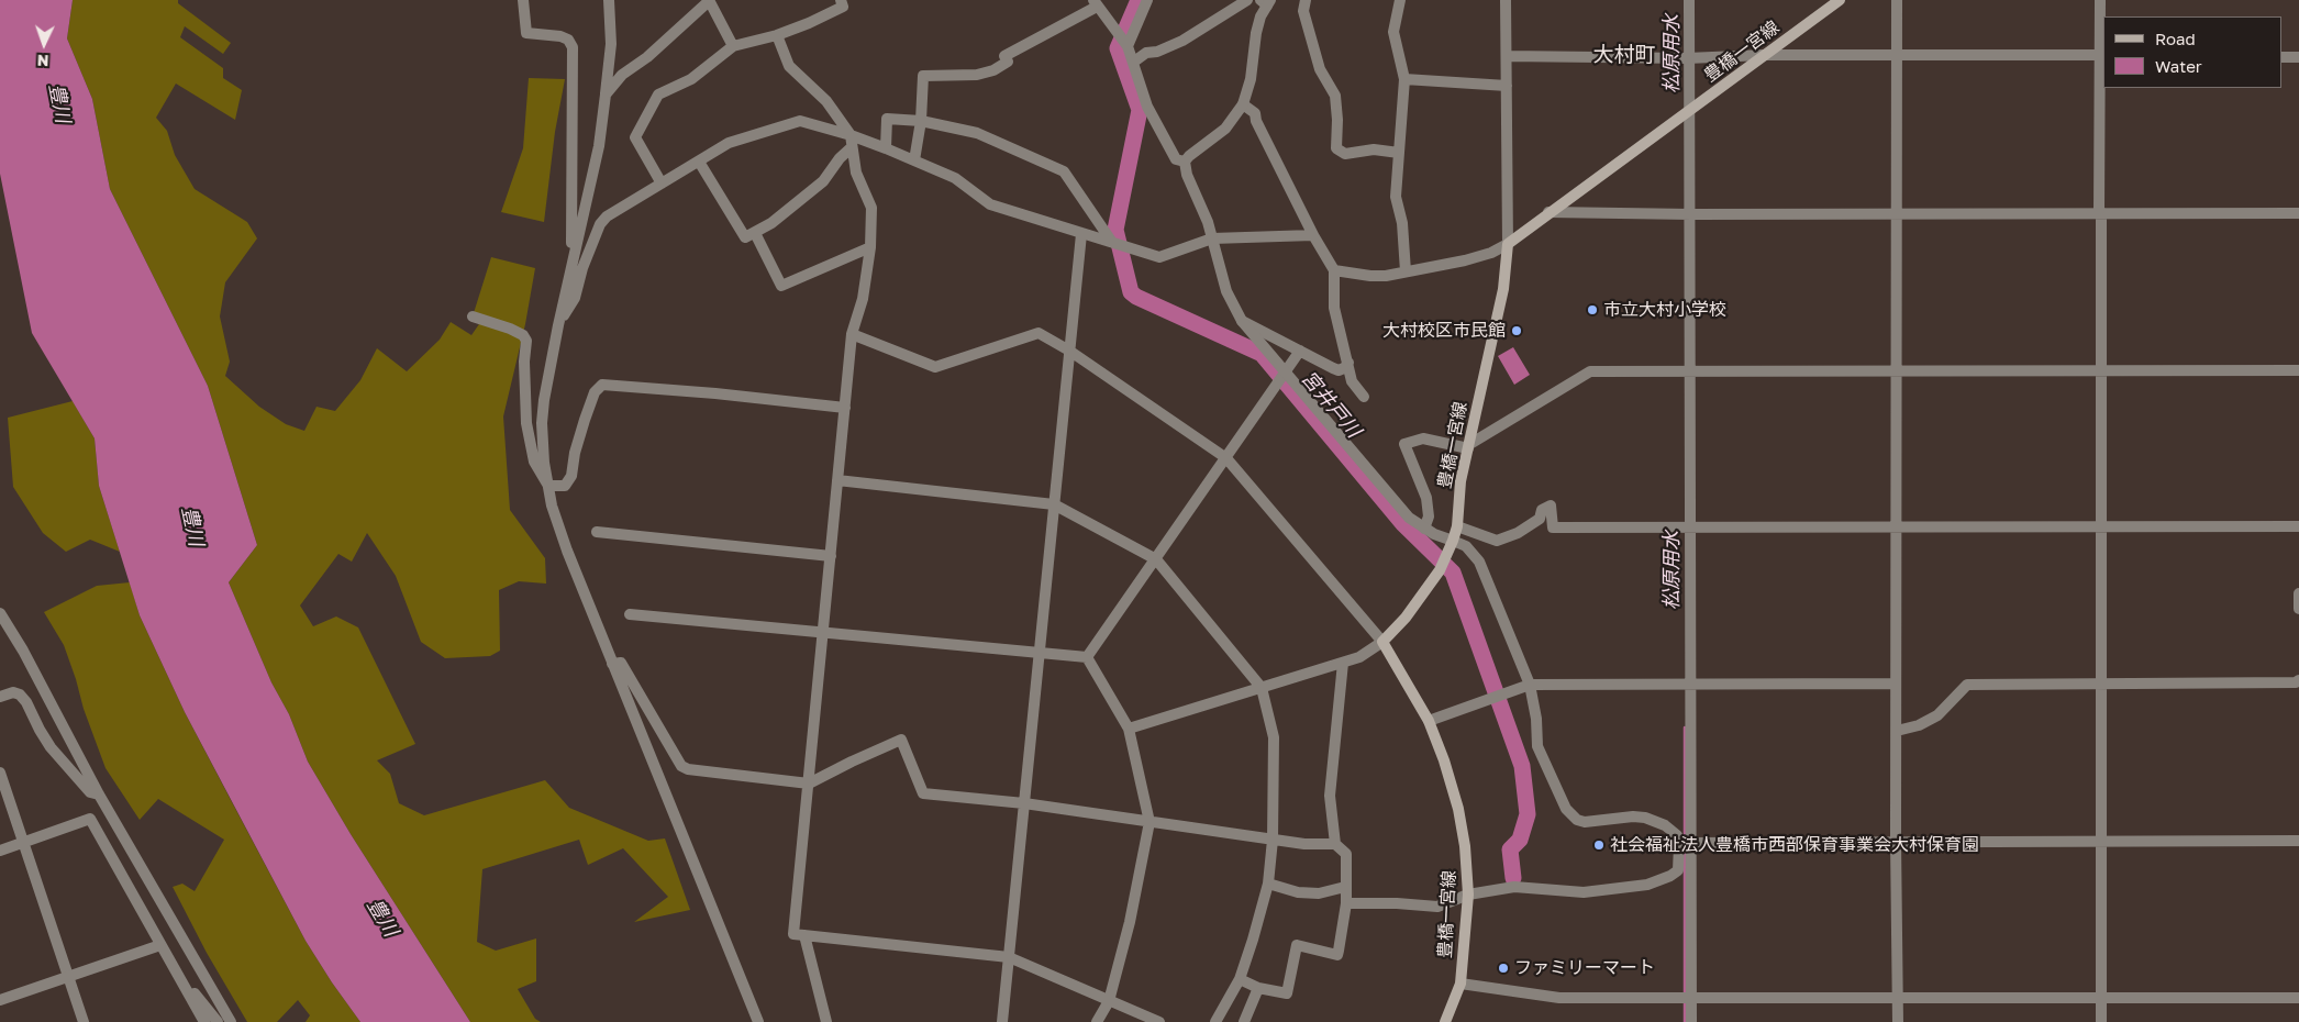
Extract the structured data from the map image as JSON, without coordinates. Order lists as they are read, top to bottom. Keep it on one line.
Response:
{"streets":{"main road":["豊橋一宮線"]},"districts":["大村町"],"water":["松原用水","豊川","宮井戸川"],"places":["市立大村小学校","大村校区市民館","社会福祉法人豊橋市西部保育事業会大村保育園","ファミリーマート"],"legend":["Road","Water"],"north":"bottom"}
